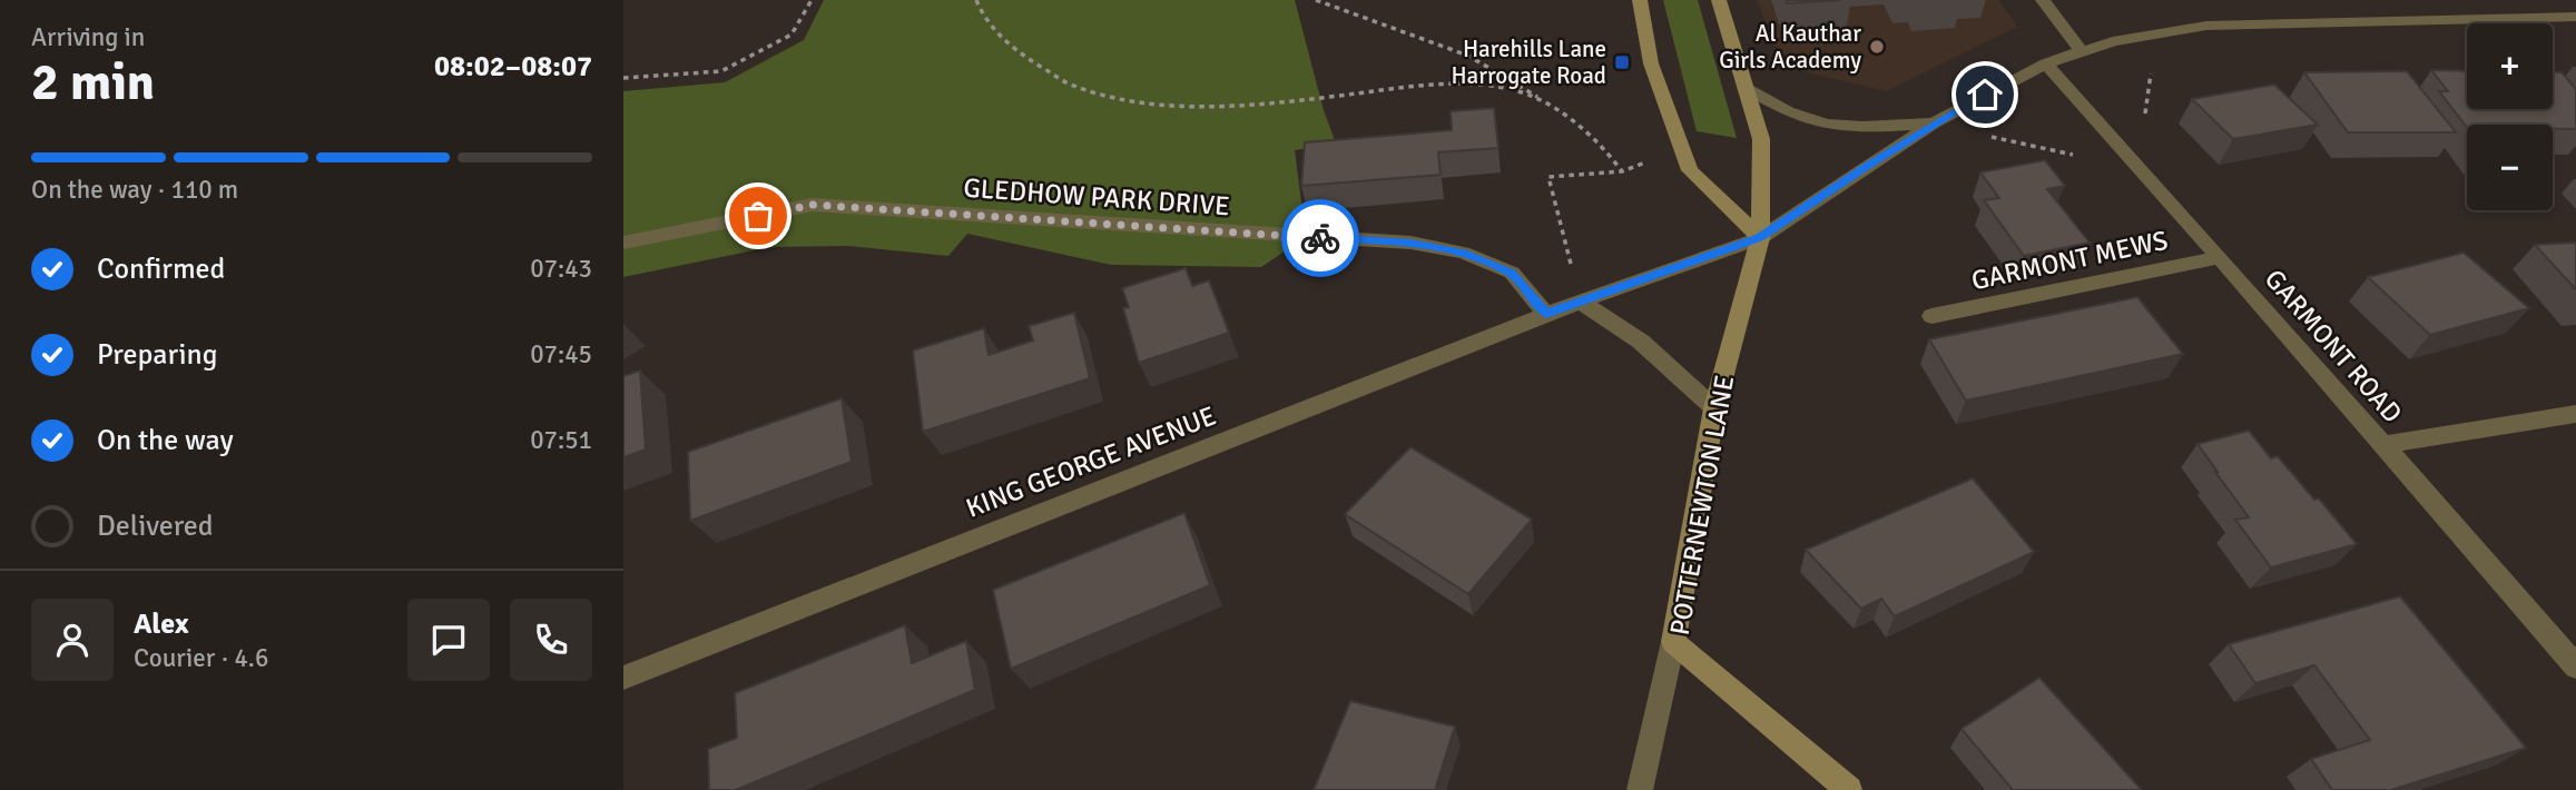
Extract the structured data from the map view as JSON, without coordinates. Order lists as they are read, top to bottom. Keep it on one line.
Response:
{"streets":{"main road":["POTTERNEWTON LANE"],"street":["GLEDHOW PARK DRIVE","GARMONT MEWS","GARMONT ROAD","KING GEORGE AVENUE"]},"crossings":[["GLEDHOW PARK DRIVE","KING GEORGE AVENUE"],["GARMONT MEWS","GARMONT ROAD"],["GARMONT ROAD","KING GEORGE AVENUE"],["KING GEORGE AVENUE","POTTERNEWTON LANE"]],"places":{"other":["Al Kauthar Girls Academy"],"transit":["Harehills Lane Harrogate Road"]},"page":{"heading":["2 min","Arriving in","08:02–08:07"],"panel":["Alex","Courier · 4.6"],"map_buttons":["+","−"],"bar":"On the way · 110 m","list":[["Confirmed","07:43"],["Preparing","07:45"],["On the way","07:51"],"Delivered"]}}
